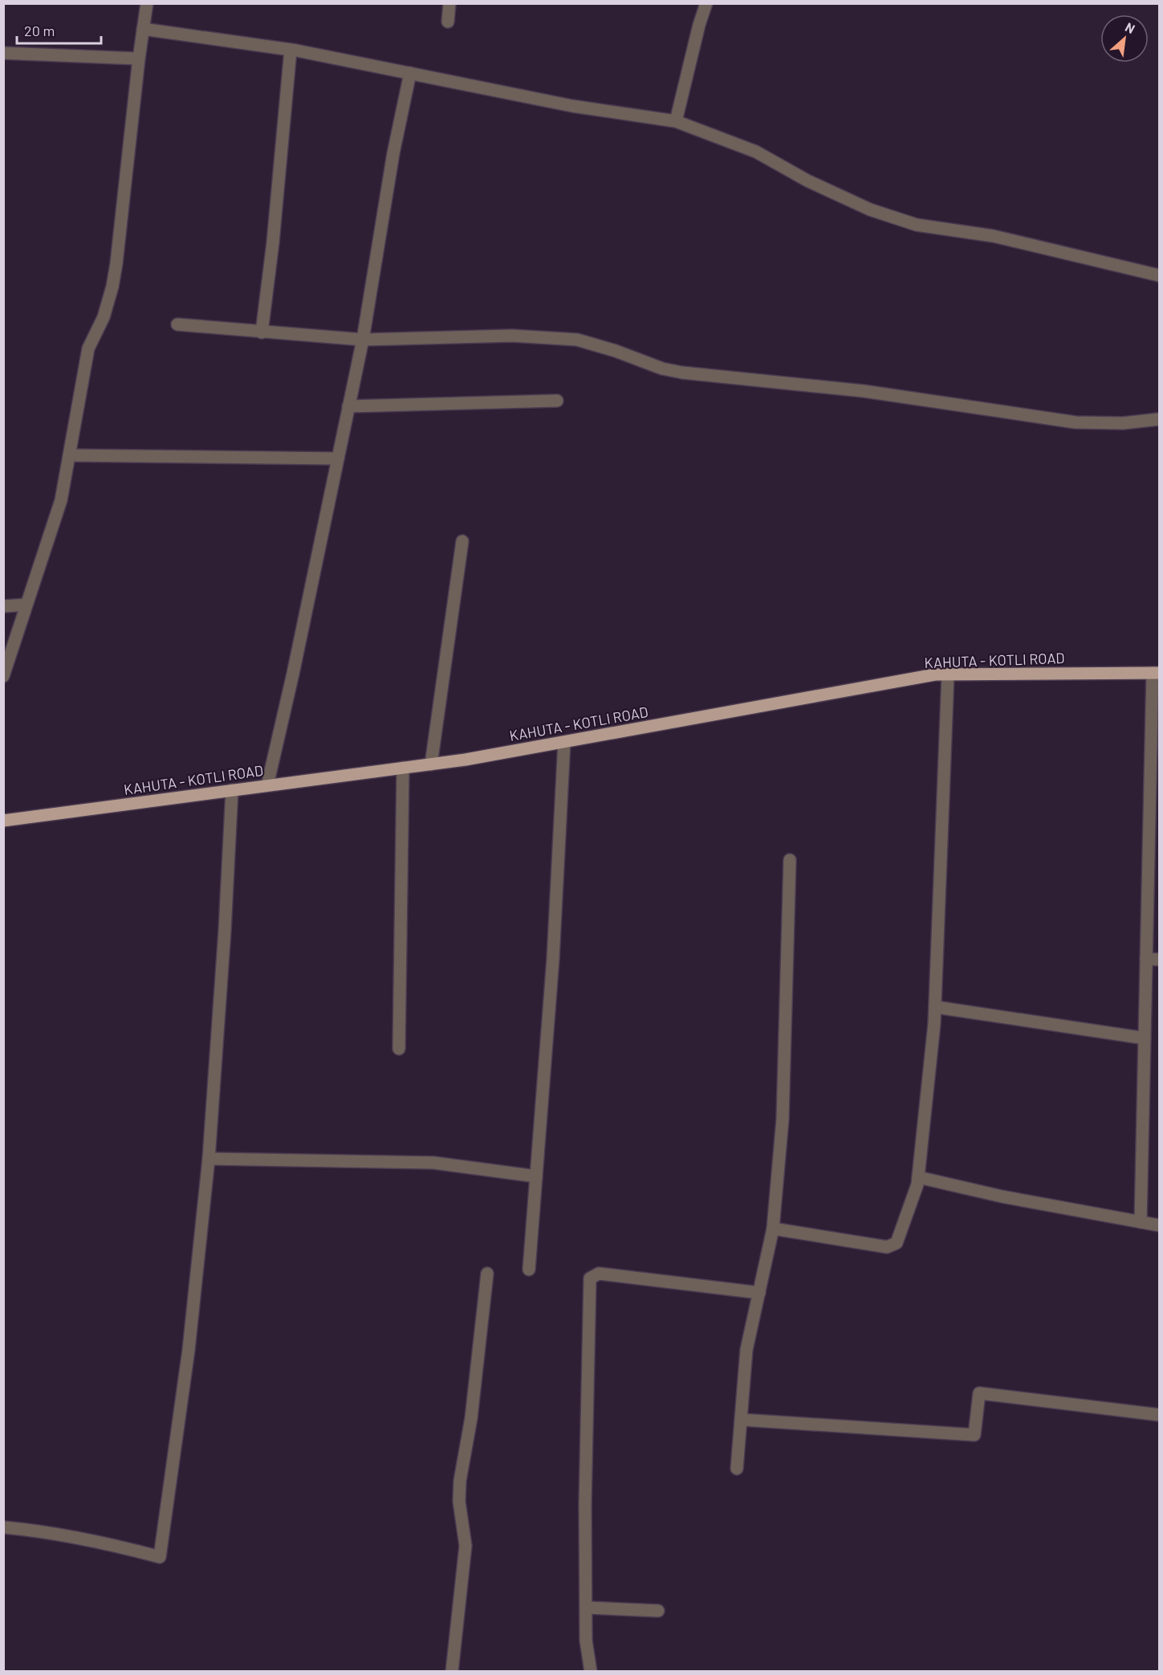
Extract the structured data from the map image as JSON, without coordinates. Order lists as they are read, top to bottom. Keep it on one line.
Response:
{"streets":{"main road":["KAHUTA - KOTLI ROAD"]},"scale_bar":"20 m","north":"top right"}
